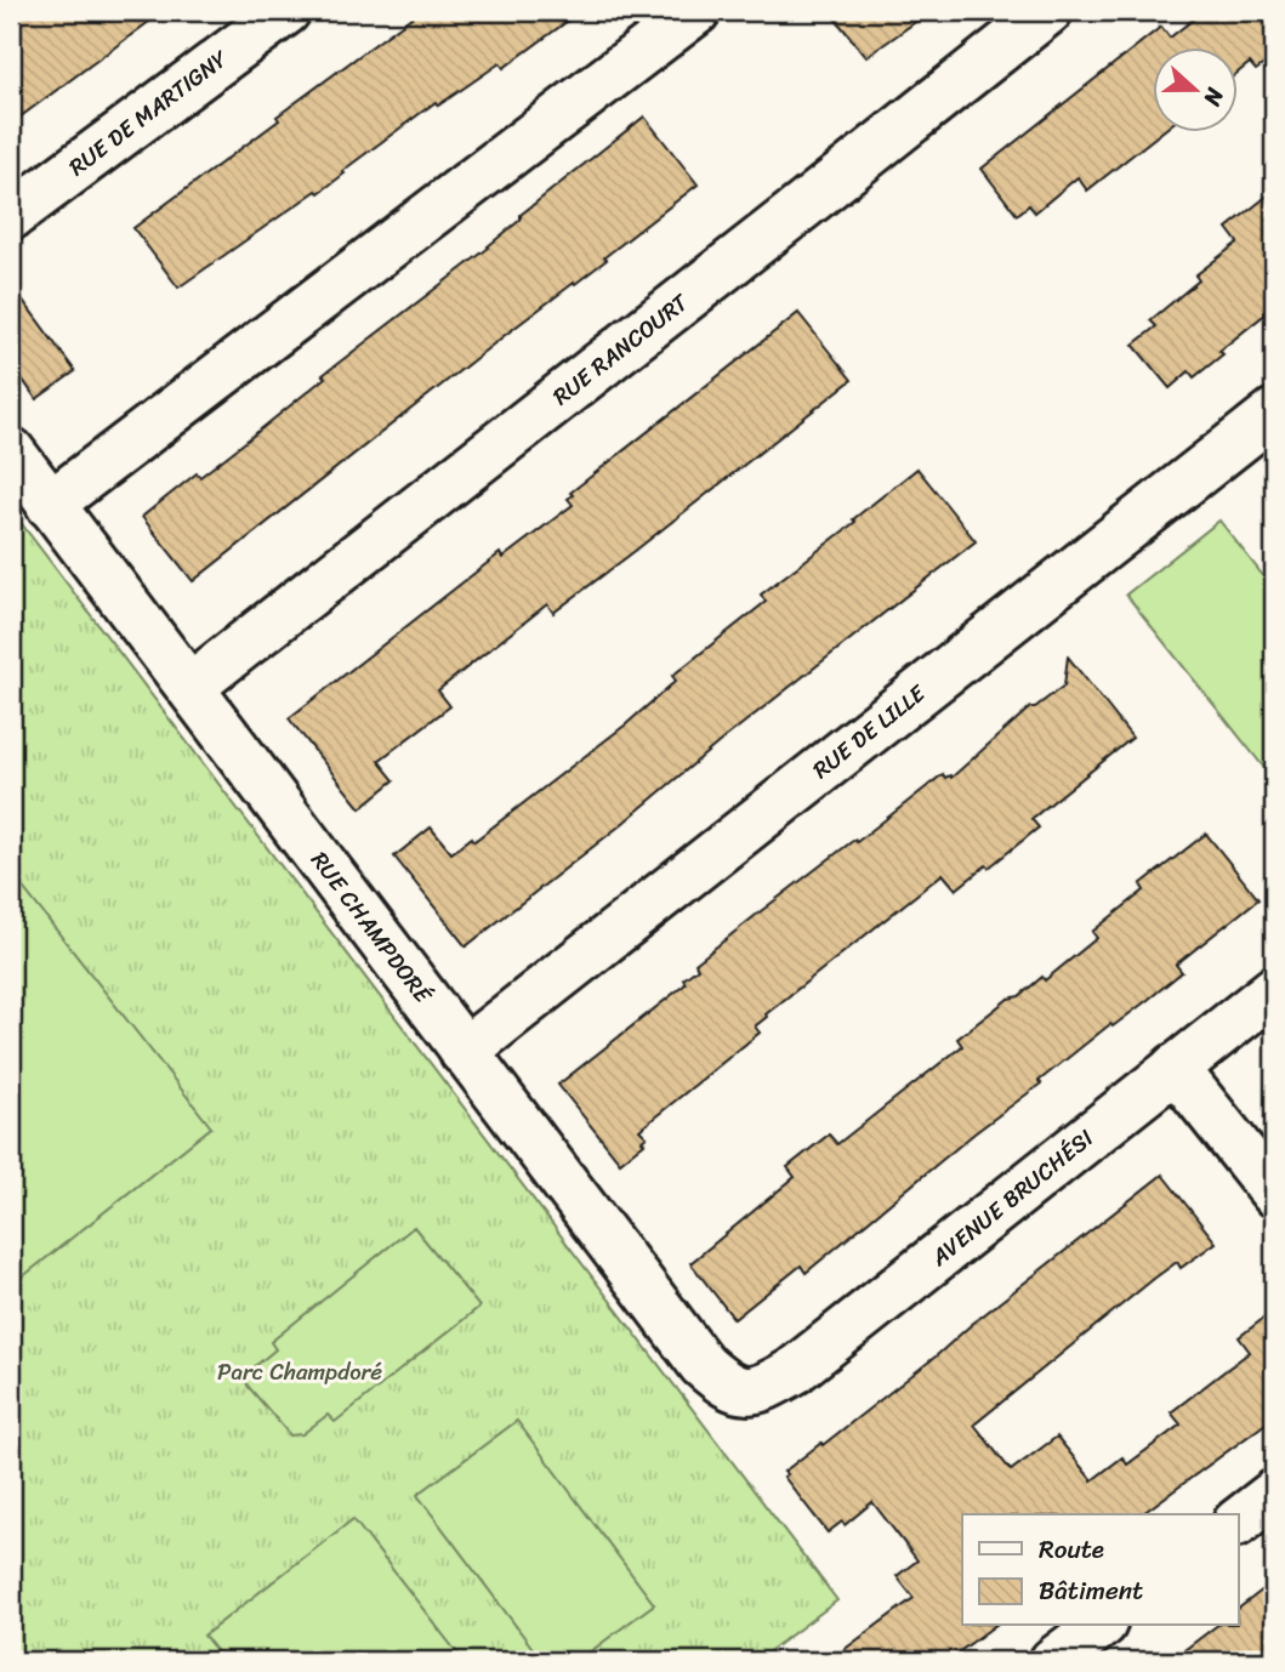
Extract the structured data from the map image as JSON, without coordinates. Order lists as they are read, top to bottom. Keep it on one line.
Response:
{"streets":{"street":["RUE DE MARTIGNY","RUE RANCOURT","RUE DE LILLE","RUE CHAMPDORÉ","AVENUE BRUCHÉSI"]},"crossings":[["RUE RANCOURT","RUE CHAMPDORÉ"],["RUE DE LILLE","RUE CHAMPDORÉ"],["RUE CHAMPDORÉ","AVENUE BRUCHÉSI"]],"parks":["Parc Champdoré"],"legend":["Route","Bâtiment"],"north":"right"}
